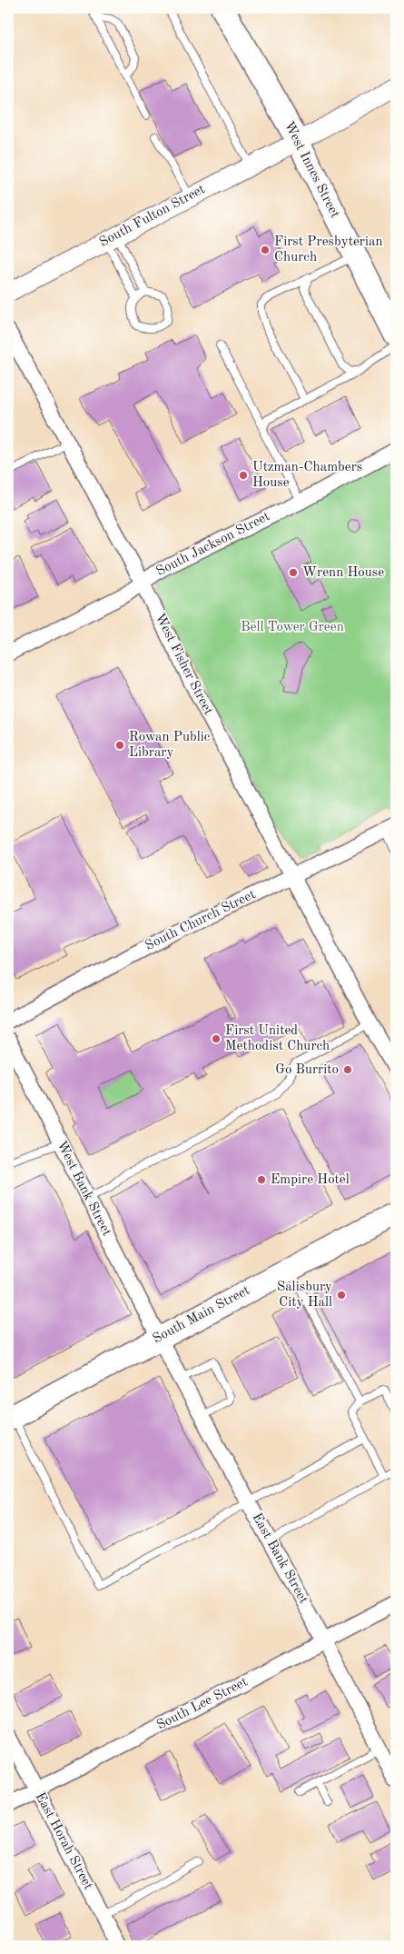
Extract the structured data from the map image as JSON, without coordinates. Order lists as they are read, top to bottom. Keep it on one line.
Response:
{"streets":{"main road":["West Innes Street","South Main Street"],"street":["South Fulton Street","South Jackson Street","West Fisher Street","South Church Street","West Bank Street","East Bank Street","South Lee Street","East Horah Street"]},"crossings":[["West Innes Street","South Fulton Street"],["South Jackson Street","West Fisher Street"],["West Fisher Street","South Church Street"],["West Bank Street","South Main Street"],["West Bank Street","East Bank Street"],["South Main Street","East Bank Street"],["East Bank Street","South Lee Street"],["South Lee Street","East Horah Street"]],"parks":["Bell Tower Green"],"places":["First Presbyterian Church","Utzman-Chambers House","Wrenn House","Rowan Public Library","First United Methodist Church","Go Burrito","Empire Hotel","Salisbury City Hall"]}
